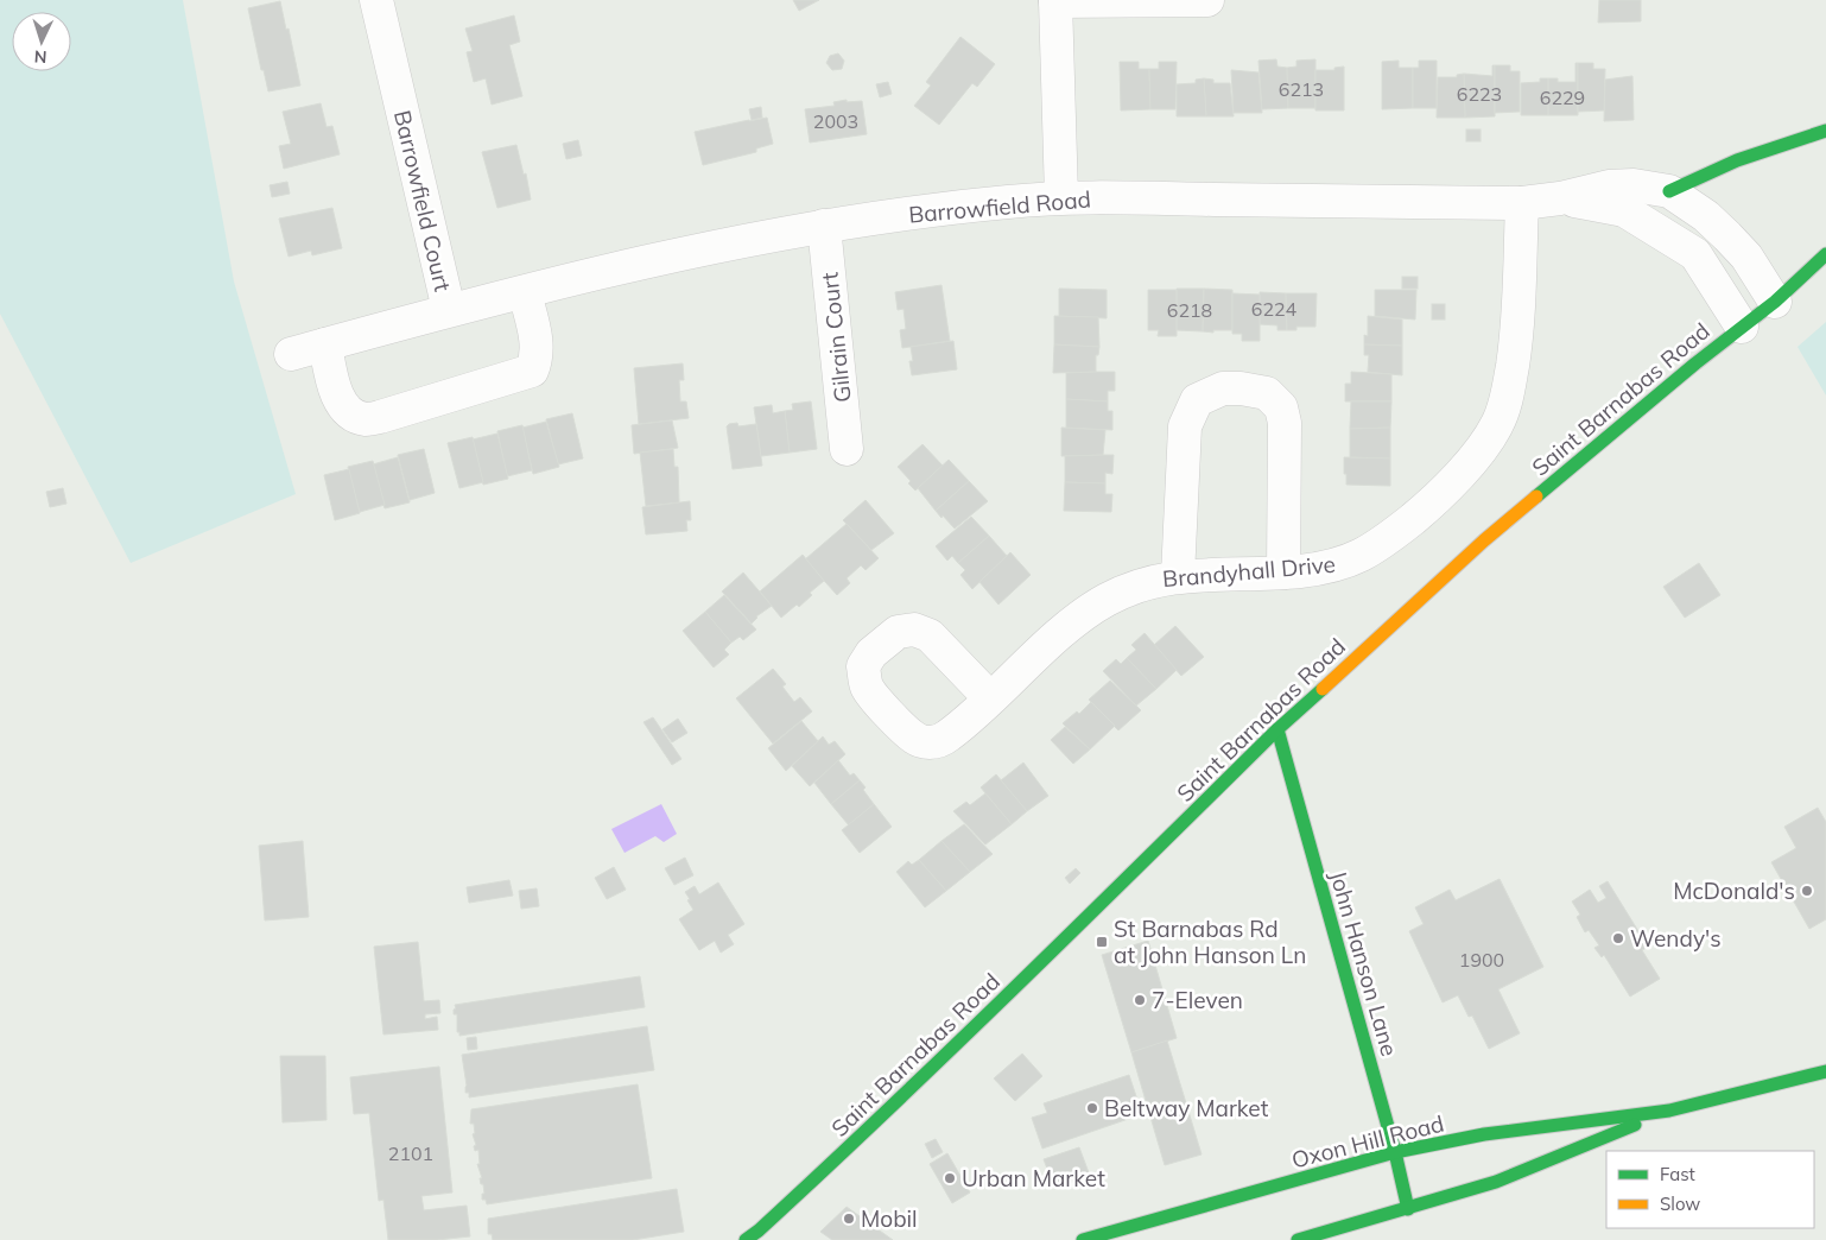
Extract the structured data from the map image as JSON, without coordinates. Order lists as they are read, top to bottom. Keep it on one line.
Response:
{"streets":{"main road":["Saint Barnabas Road","John Hanson Lane","Oxon Hill Road"],"street":["Barrowfield Court","Barrowfield Road","Gilrain Court","Brandyhall Drive"]},"crossings":[["Barrowfield Court","Barrowfield Road"],["Barrowfield Road","Gilrain Court"],["Barrowfield Road","Saint Barnabas Road"],["Barrowfield Road","Brandyhall Drive"],["Saint Barnabas Road","John Hanson Lane"],["John Hanson Lane","Oxon Hill Road"]],"places":{"other":["McDonald's","Wendy's","7-Eleven","Beltway Market","Urban Market","Mobil"],"transit":["St Barnabas Rd at John Hanson Ln"]},"house_numbers":["6213","6223","6229","2003","6224","6218","1900","2101"],"legend":["Fast","Slow"],"north":"bottom"}
